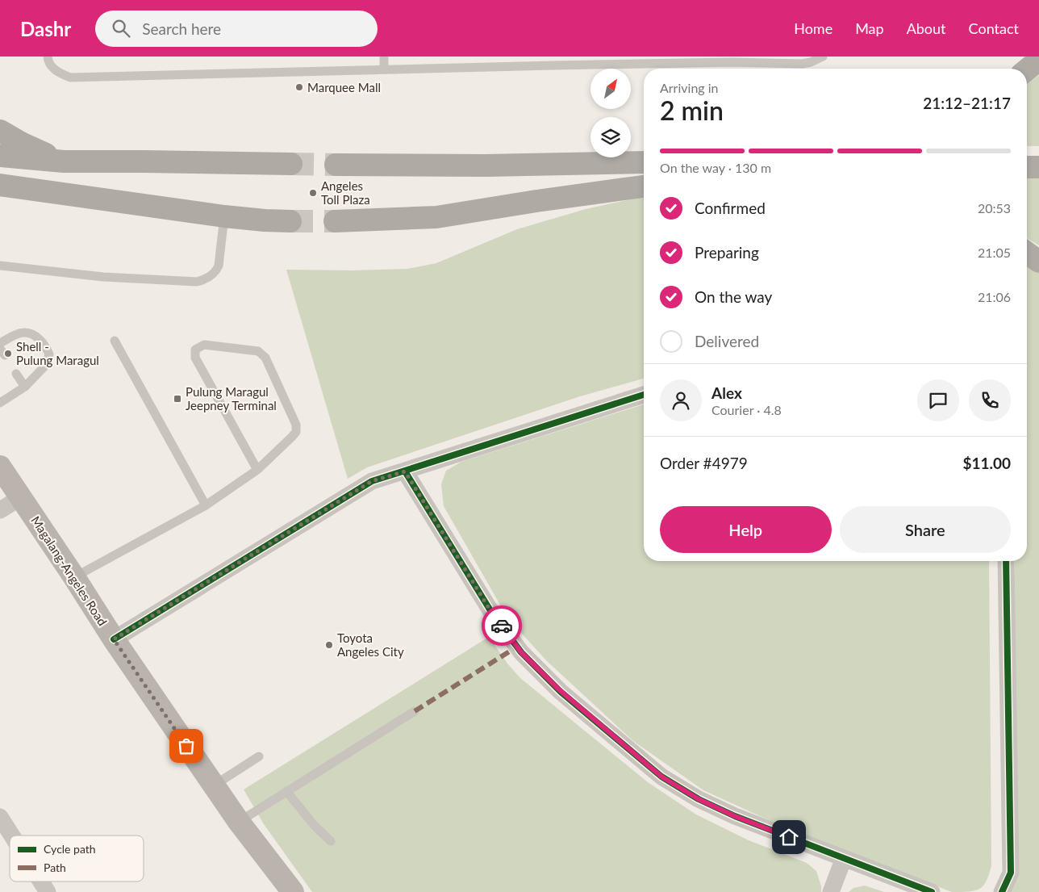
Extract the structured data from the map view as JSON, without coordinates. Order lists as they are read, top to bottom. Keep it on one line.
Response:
{"streets":{"main road":["Magalang-Angeles Road"]},"places":{"other":["Marquee Mall","Angeles Toll Plaza","Shell - Pulung Maragul","Toyota Angeles City"],"transit":["Pulung Maragul Jeepney Terminal"]},"legend":["Cycle path","Path"],"north":"top right","page":{"header":"Dashr","search":"Search here","nav":["Home","Map","About","Contact"],"heading":["2 min","Arriving in","21:12–21:17"],"panel":["Alex","Courier · 4.8","Order #4979","$11.00"],"bar":"On the way · 130 m","list":[["Confirmed","20:53"],["Preparing","21:05"],["On the way","21:06"],"Delivered"],"buttons":["Help","Share"]}}
